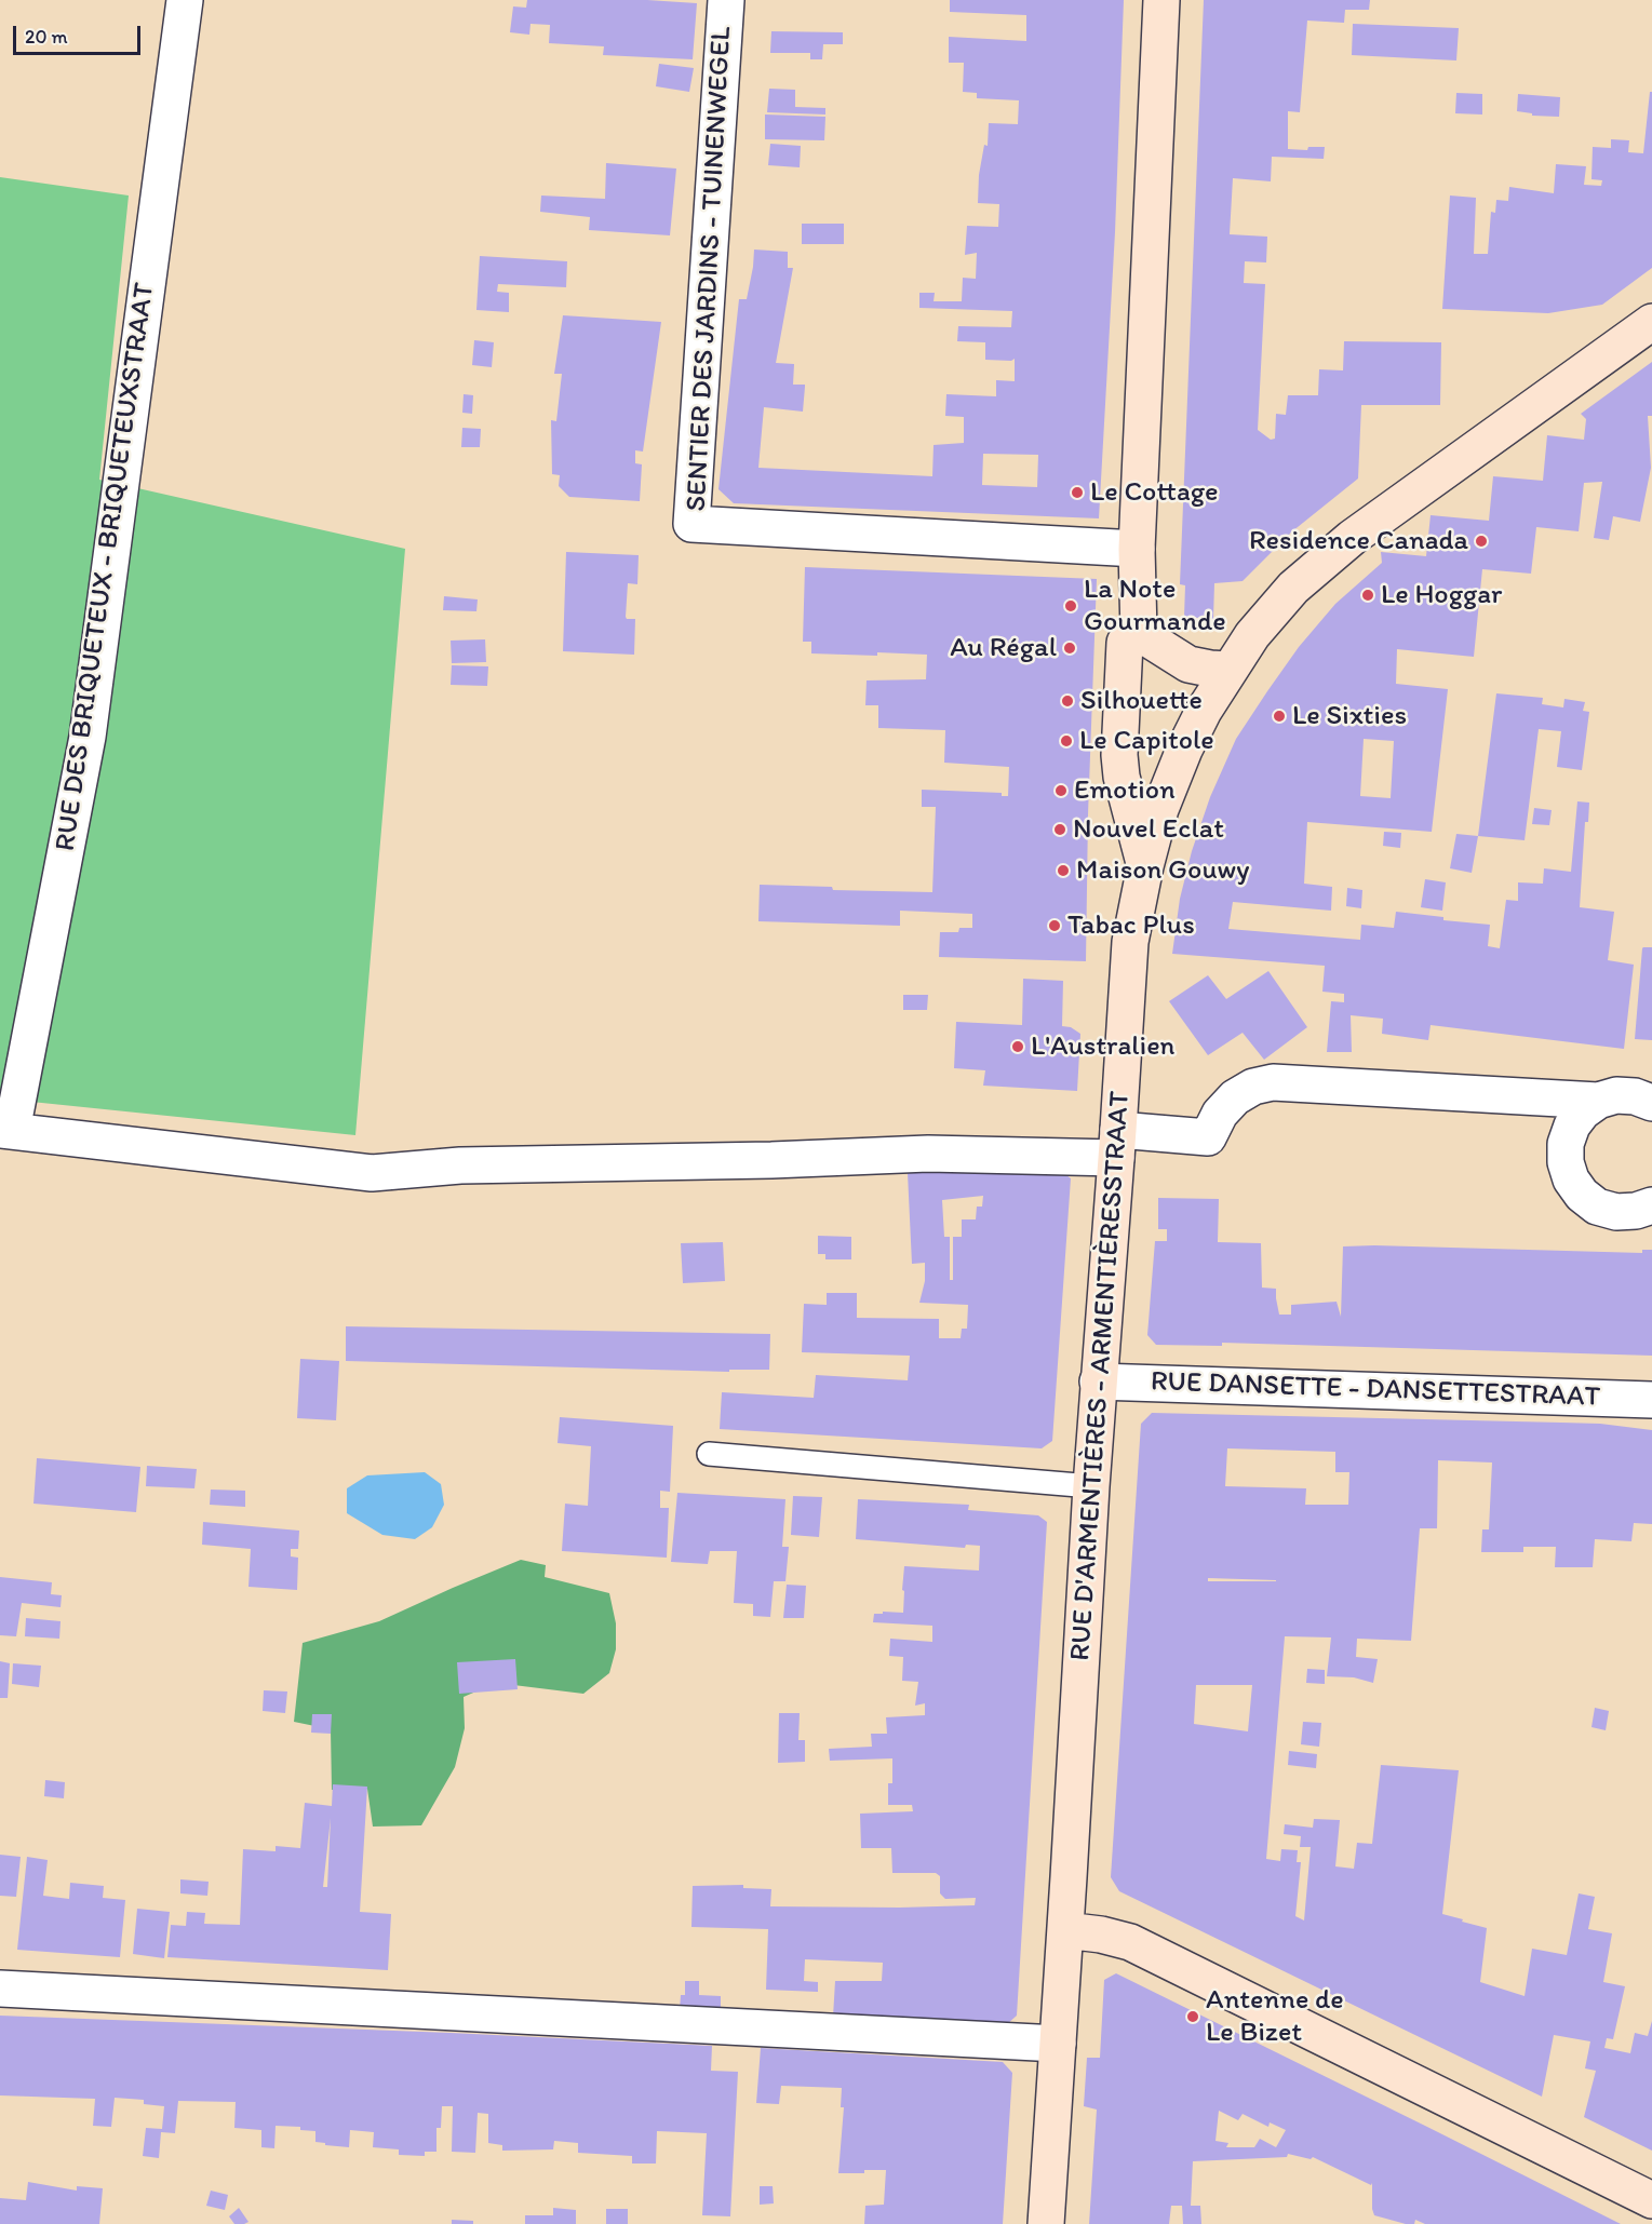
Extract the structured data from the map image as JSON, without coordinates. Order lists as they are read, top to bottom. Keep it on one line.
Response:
{"streets":{"street":["SENTIER DES JARDINS - TUINENWEGEL","RUE DES BRIQUETEUX - BRIQUETEUXSTRAAT","RUE D'ARMENTIÈRES - ARMENTIÈRESSTRAAT","RUE DANSETTE - DANSETTESTRAAT"]},"crossings":[["RUE D'ARMENTIÈRES - ARMENTIÈRESSTRAAT","RUE DANSETTE - DANSETTESTRAAT"]],"places":["Le Cottage","Residence Canada","Le Hoggar","La Note Gourmande","Au Régal","Silhouette","Le Sixties","Le Capitole","Emotion","Nouvel Eclat","Maison Gouwy","Tabac Plus","L'Australien","Antenne de Le Bizet"],"scale_bar":"20 m"}
